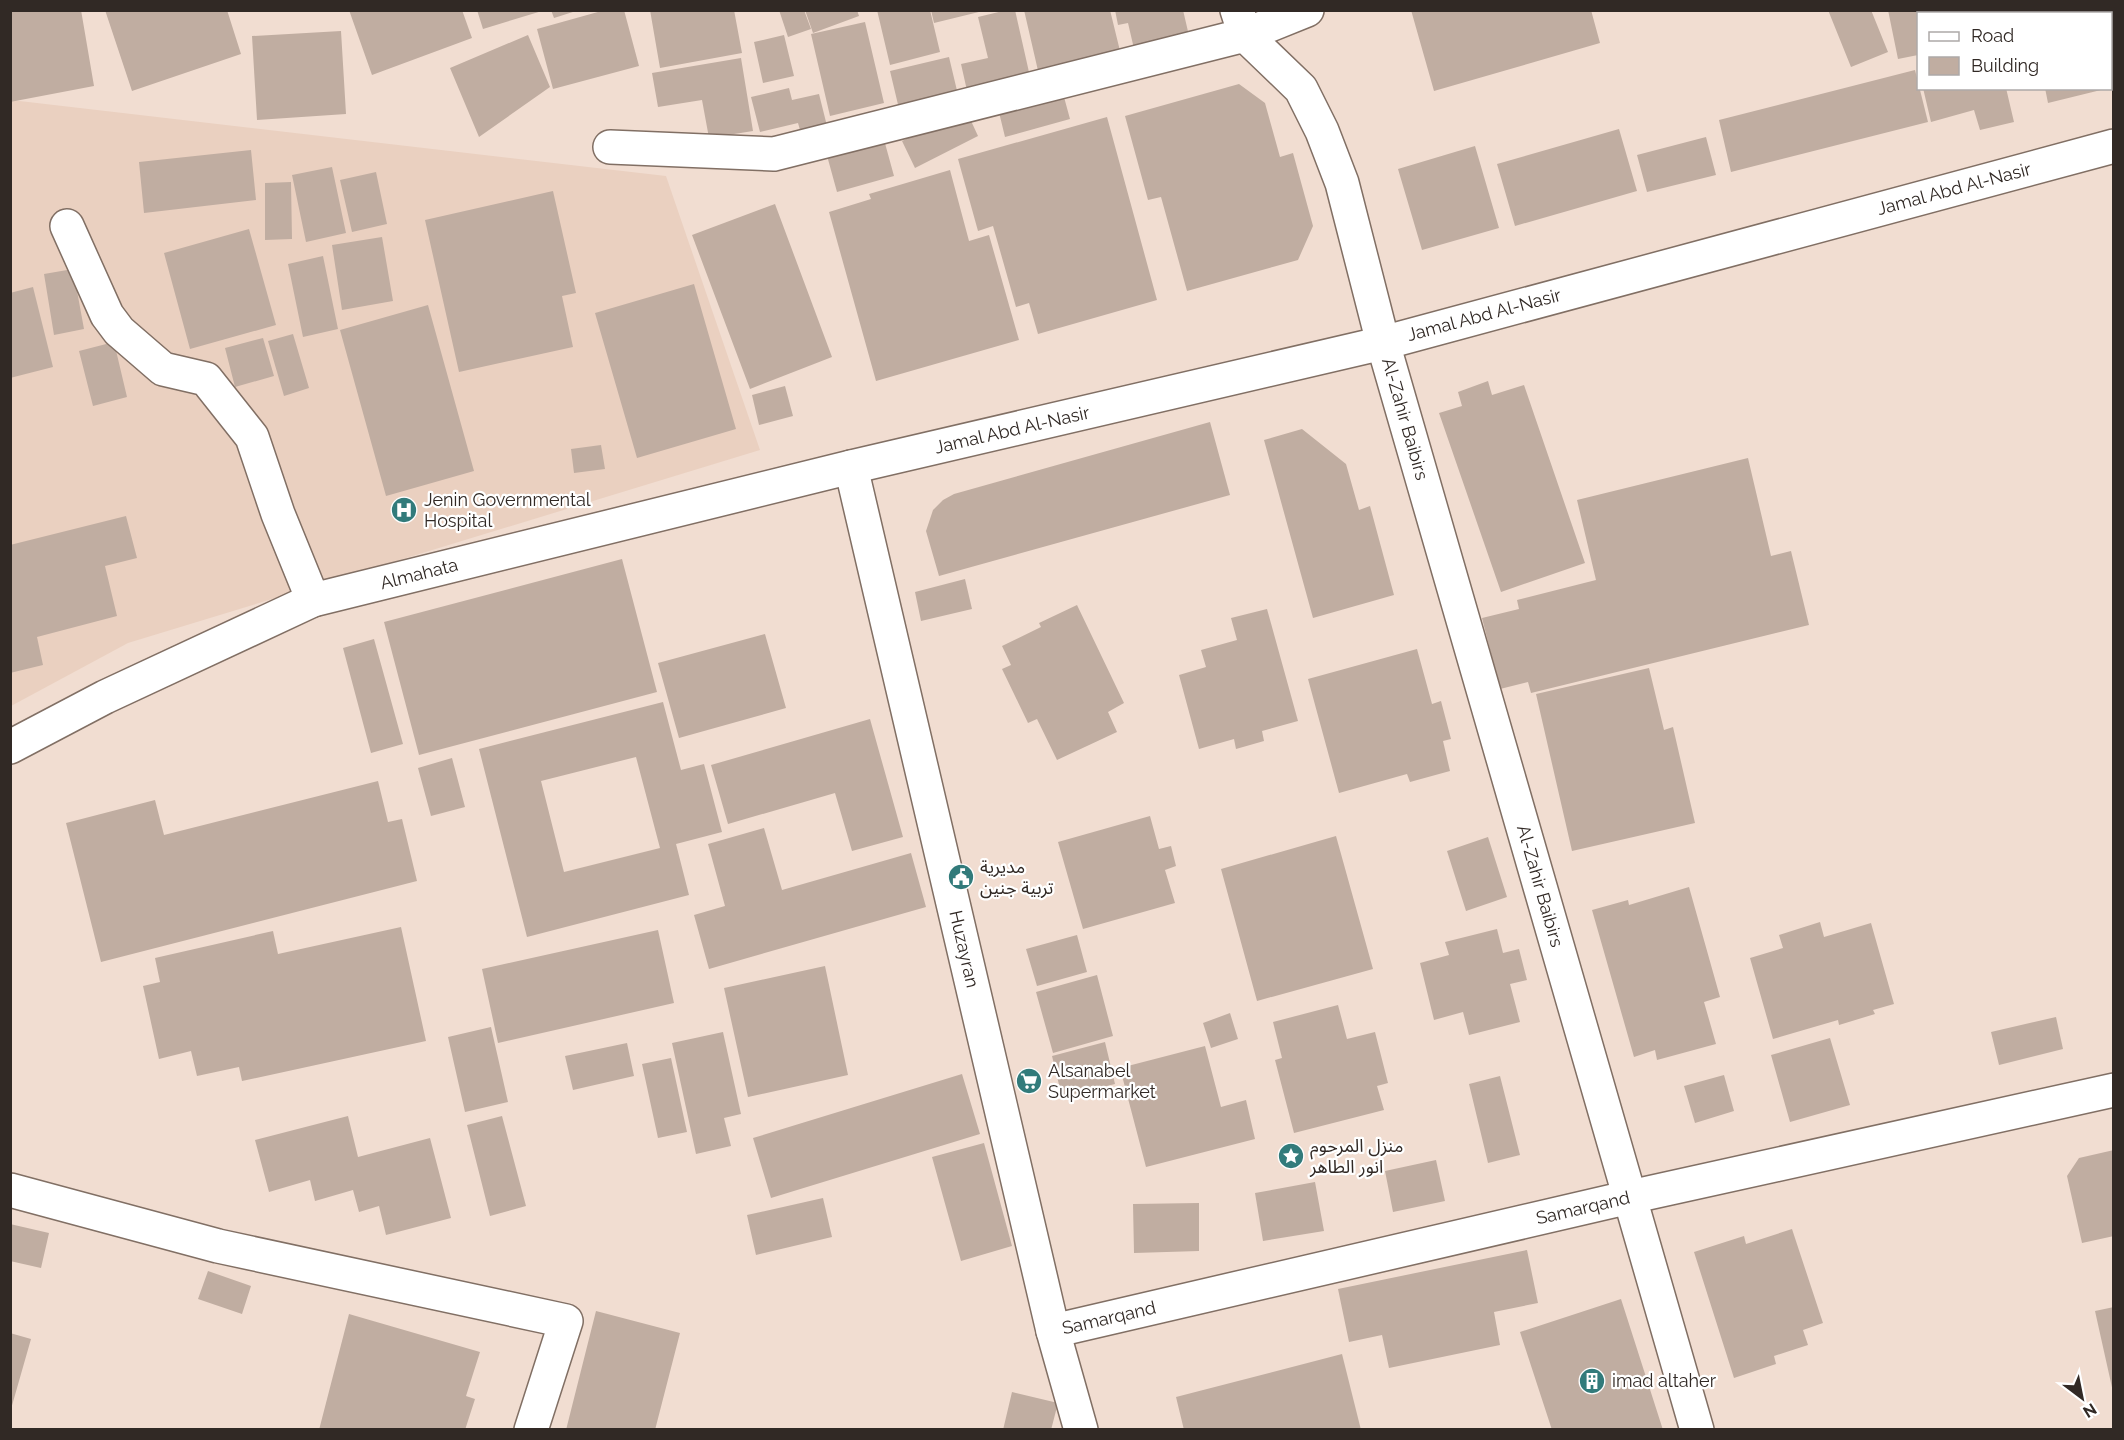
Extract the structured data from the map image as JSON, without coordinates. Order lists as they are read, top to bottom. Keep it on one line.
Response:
{"streets":{"street":["Jamal Abd Al-Nasir","Al-Zahir Baibirs","Almahata","Huzayran","Samarqand"]},"crossings":[["Jamal Abd Al-Nasir","Al-Zahir Baibirs"],["Jamal Abd Al-Nasir","Almahata"],["Jamal Abd Al-Nasir","Huzayran"],["Al-Zahir Baibirs","Samarqand"],["Almahata","Huzayran"],["Huzayran","Samarqand"]],"places":{"hospital":["Jenin Governmental Hospital"],"public building":["مديرية تربية جنين"],"supermarket":["Alsanabel Supermarket"],"place":["منزل المرحوم انور الطاهر"],"building":["imad altaher"]},"legend":["Road","Building"],"north":"bottom right"}
